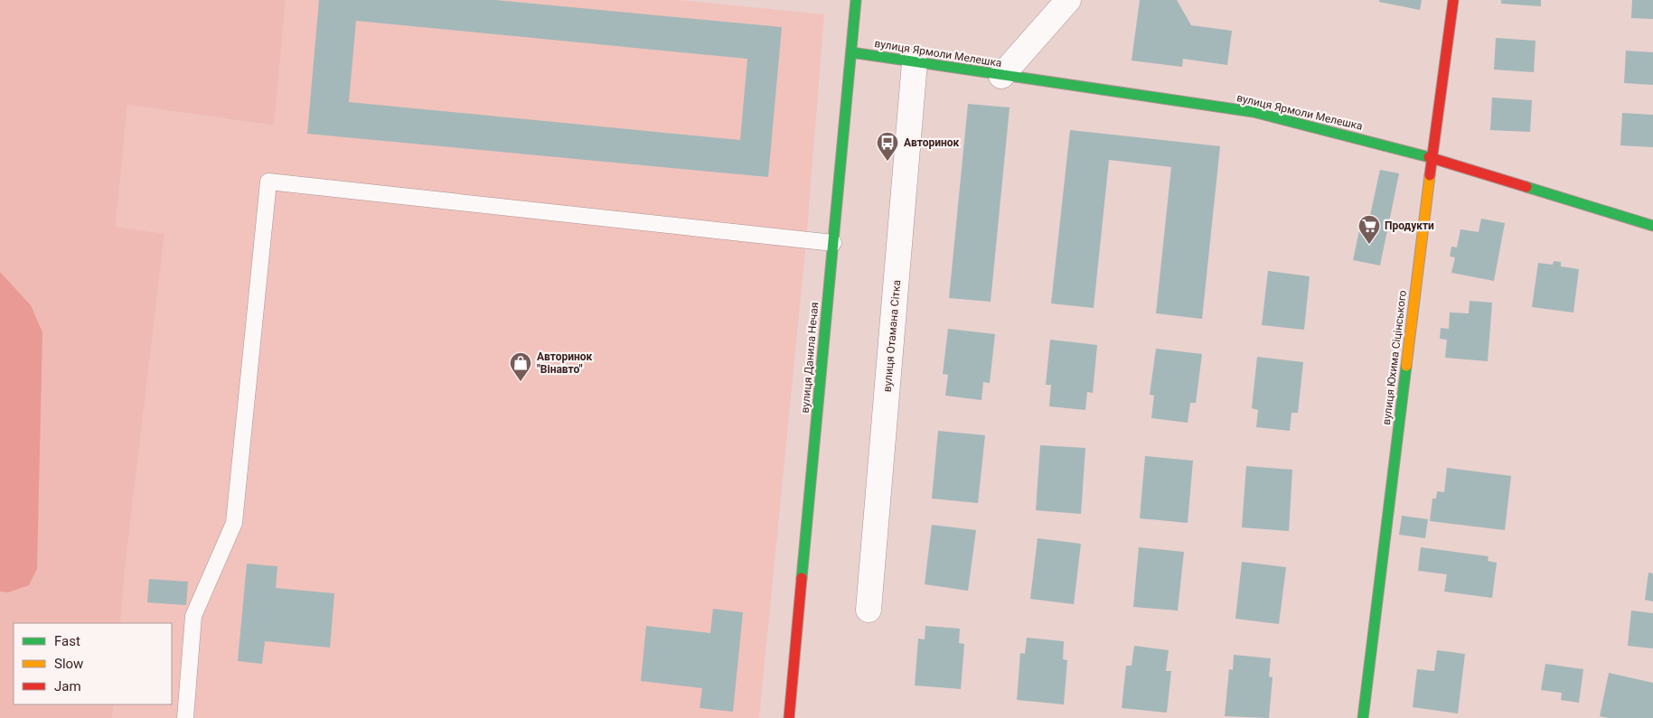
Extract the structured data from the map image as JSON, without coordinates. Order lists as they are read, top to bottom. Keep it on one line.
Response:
{"streets":{"street":["вулиця Ярмоли Мелешка","вулиця Отамана Сітка","вулиця Данила Нечая","вулиця Юхима Сіцінського"]},"crossings":[["вулиця Ярмоли Мелешка","вулиця Отамана Сітка"],["вулиця Ярмоли Мелешка","вулиця Данила Нечая"],["вулиця Ярмоли Мелешка","вулиця Юхима Сіцінського"]],"places":{"bus stop":["Авторинок"],"supermarket":["Продукти"],"shop":["Авторинок \"Вінавто\""]},"legend":["Fast","Slow","Jam"]}
